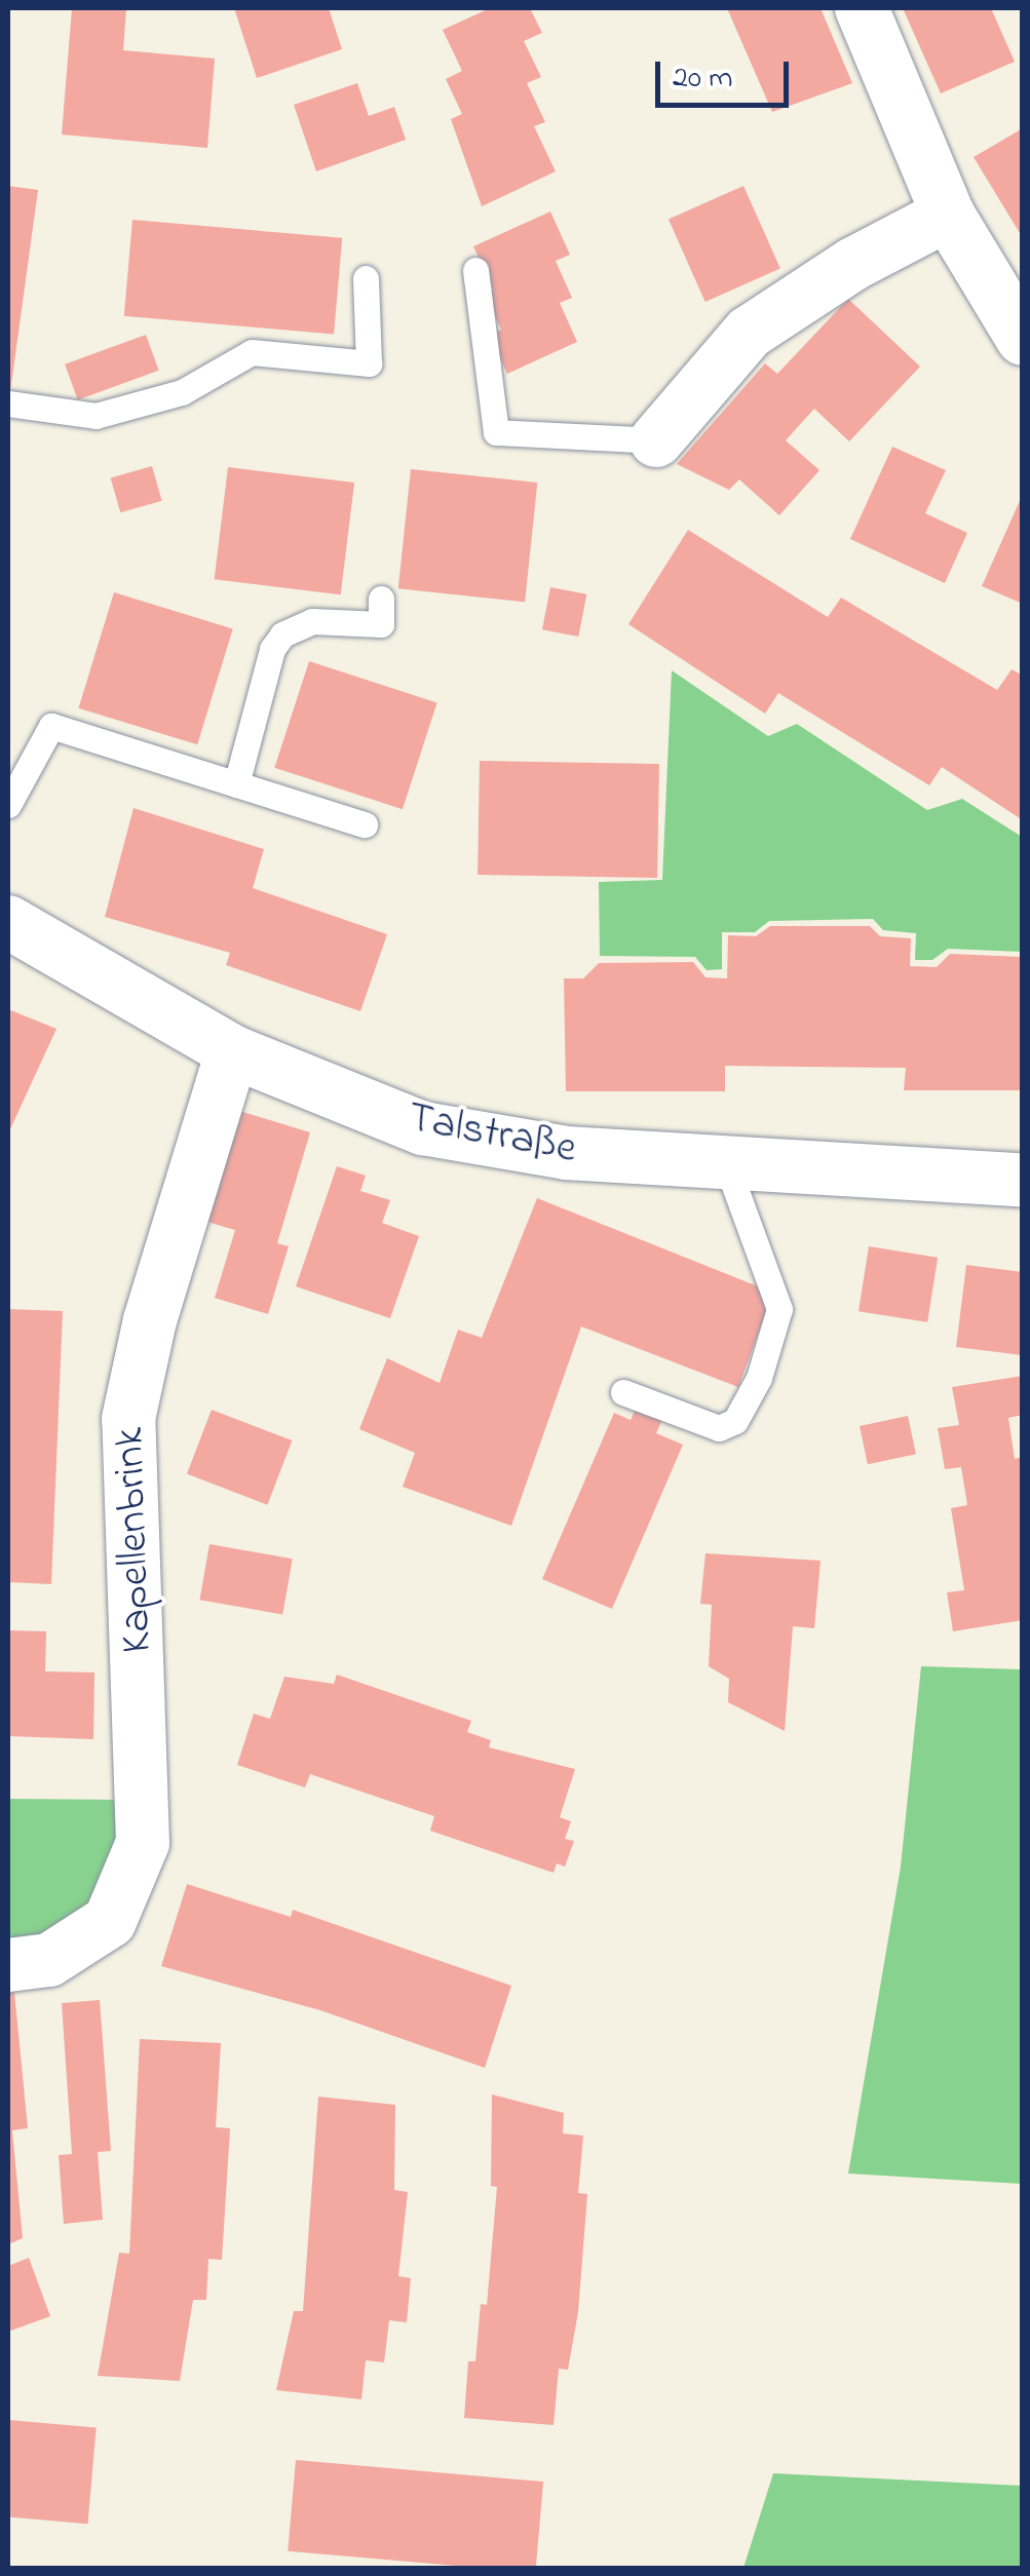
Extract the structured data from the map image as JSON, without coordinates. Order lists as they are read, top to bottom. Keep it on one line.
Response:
{"streets":{"street":["Talstraße","Kapellenbrink"]},"crossings":[["Talstraße","Kapellenbrink"]],"scale_bar":"20 m"}
